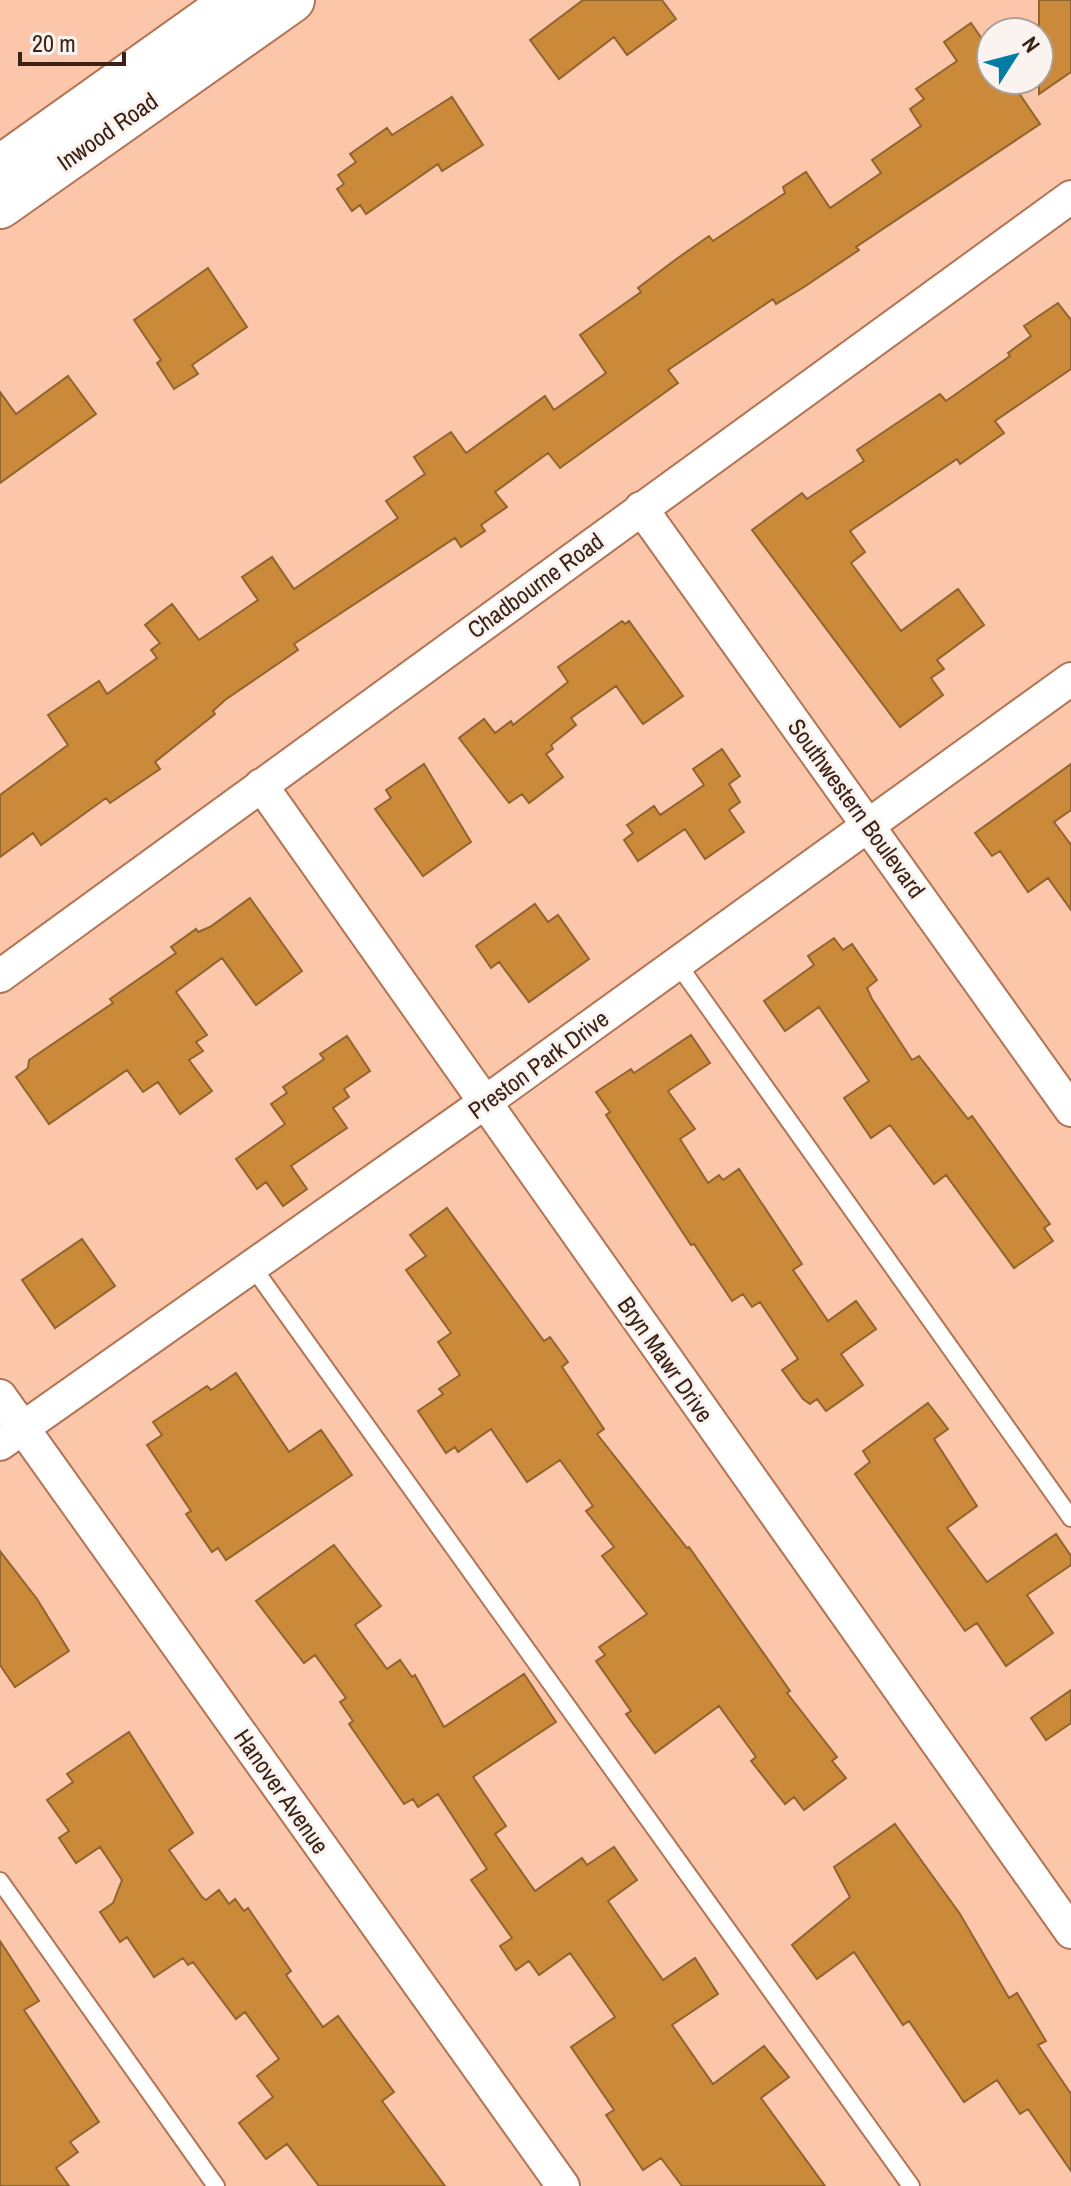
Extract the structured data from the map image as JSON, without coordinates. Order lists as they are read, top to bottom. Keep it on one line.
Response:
{"streets":{"main road":["Inwood Road"],"street":["Chadbourne Road","Southwestern Boulevard","Preston Park Drive","Bryn Mawr Drive","Hanover Avenue"]},"crossings":[["Chadbourne Road","Southwestern Boulevard"],["Chadbourne Road","Bryn Mawr Drive"],["Southwestern Boulevard","Preston Park Drive"],["Preston Park Drive","Bryn Mawr Drive"],["Preston Park Drive","Hanover Avenue"]],"scale_bar":"20 m","north":"top right"}
